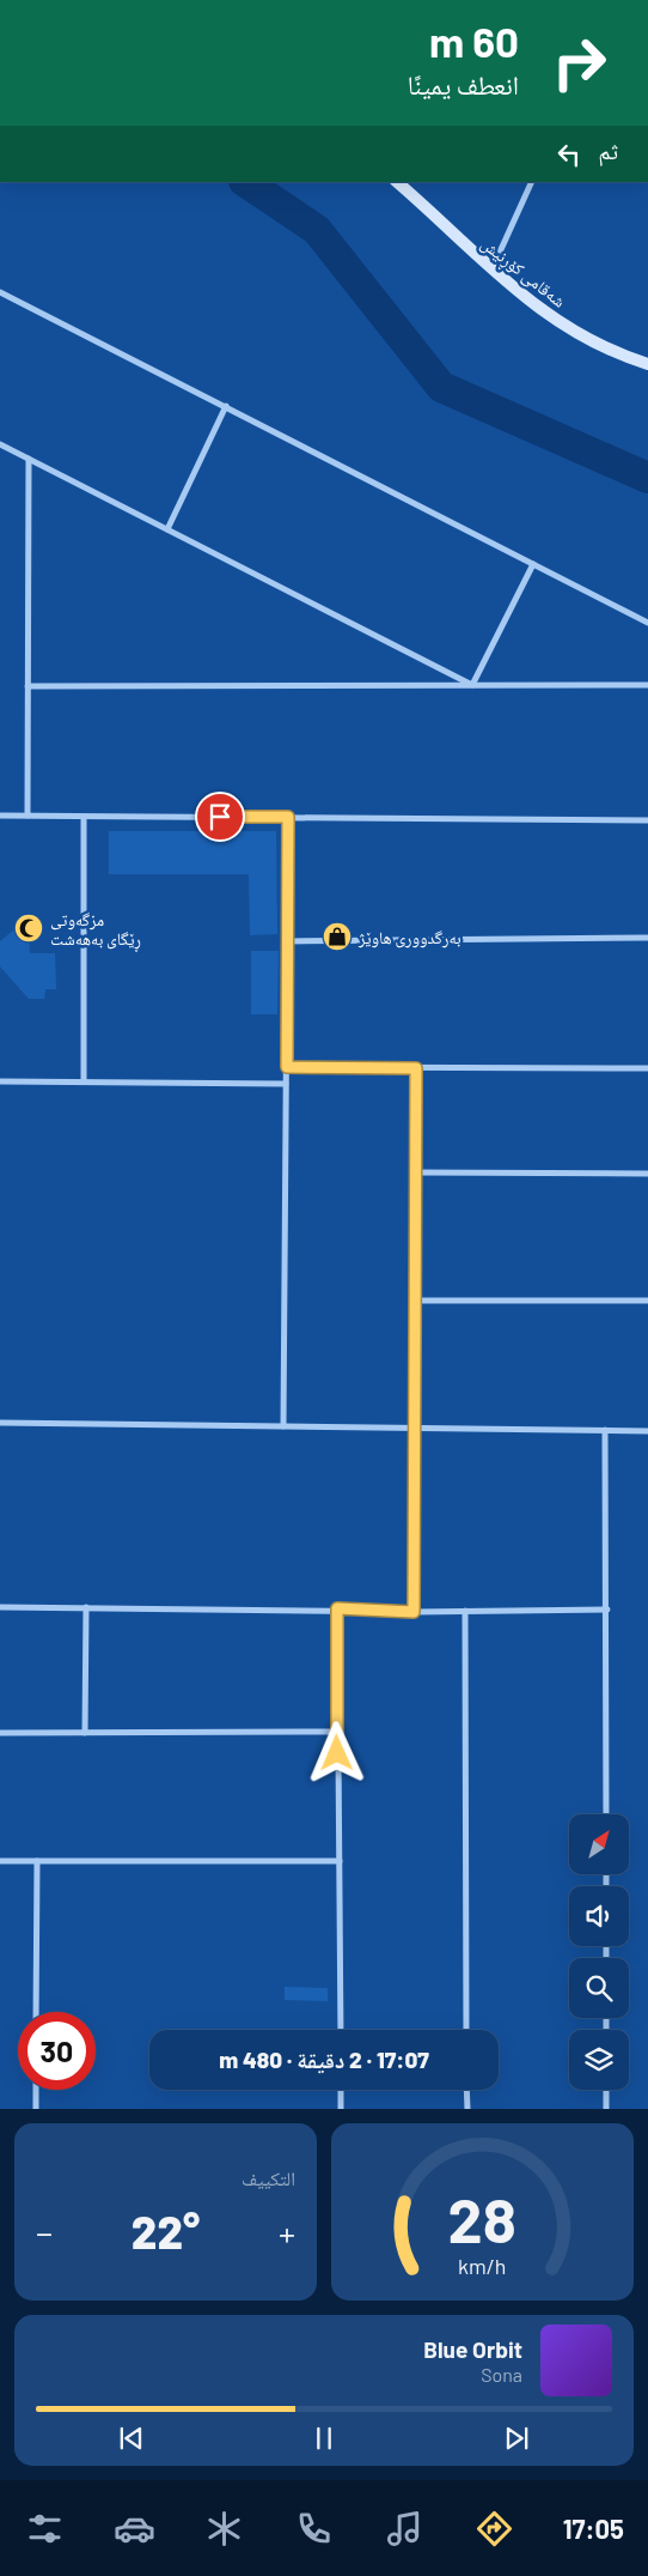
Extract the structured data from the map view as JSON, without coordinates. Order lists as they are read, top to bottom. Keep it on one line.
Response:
{"streets":{"main road":["شەقامی کۆڕنیش"]},"places":{"mosque":["مزگەوتی ڕێگای بەھەشت"],"shop":["بەرگدووری هاوێژ"]},"north":"top right","page":{"turn":["60 m","انعطف يمينًا"],"then":"ثم","limit":"30","trip":"17:07 · 2 دقيقة · 480 m","tile":"التكييف","heat":["−","22°","+"],"song":["Blue Orbit","Sona"],"tabs":"17:05","gauge":["28","km/h"]}}
